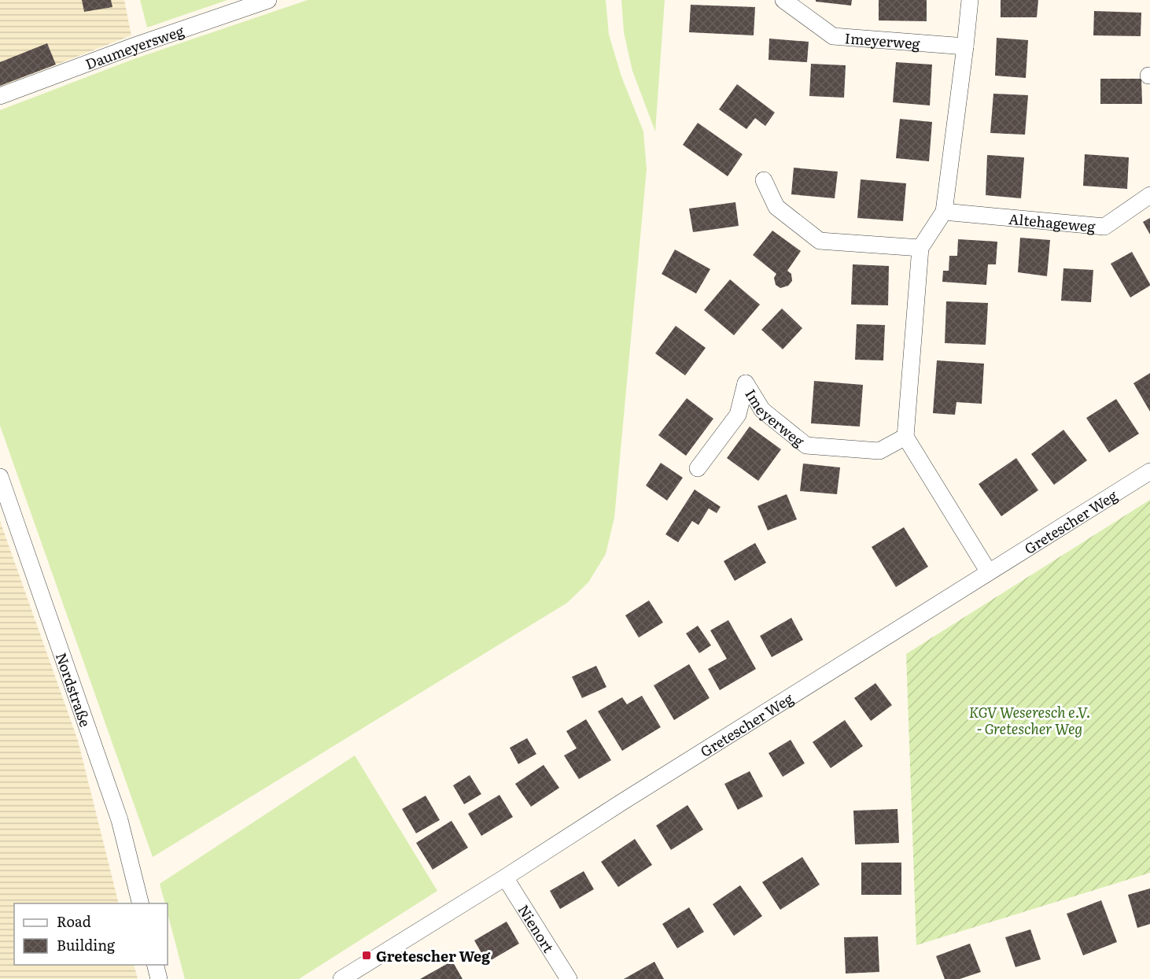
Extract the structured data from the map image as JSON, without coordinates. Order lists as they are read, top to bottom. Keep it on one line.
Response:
{"streets":{"street":["Imeyerweg","Daumeyersweg","Altehageweg","Gretescher Weg","Nordstraße","Nienort"]},"crossings":[["Gretescher Weg","Nienort"]],"parks":["KGV Weseresch e.V. - Gretescher Weg"],"places":{"transit":["Gretescher Weg"]},"legend":["Road","Building"]}
